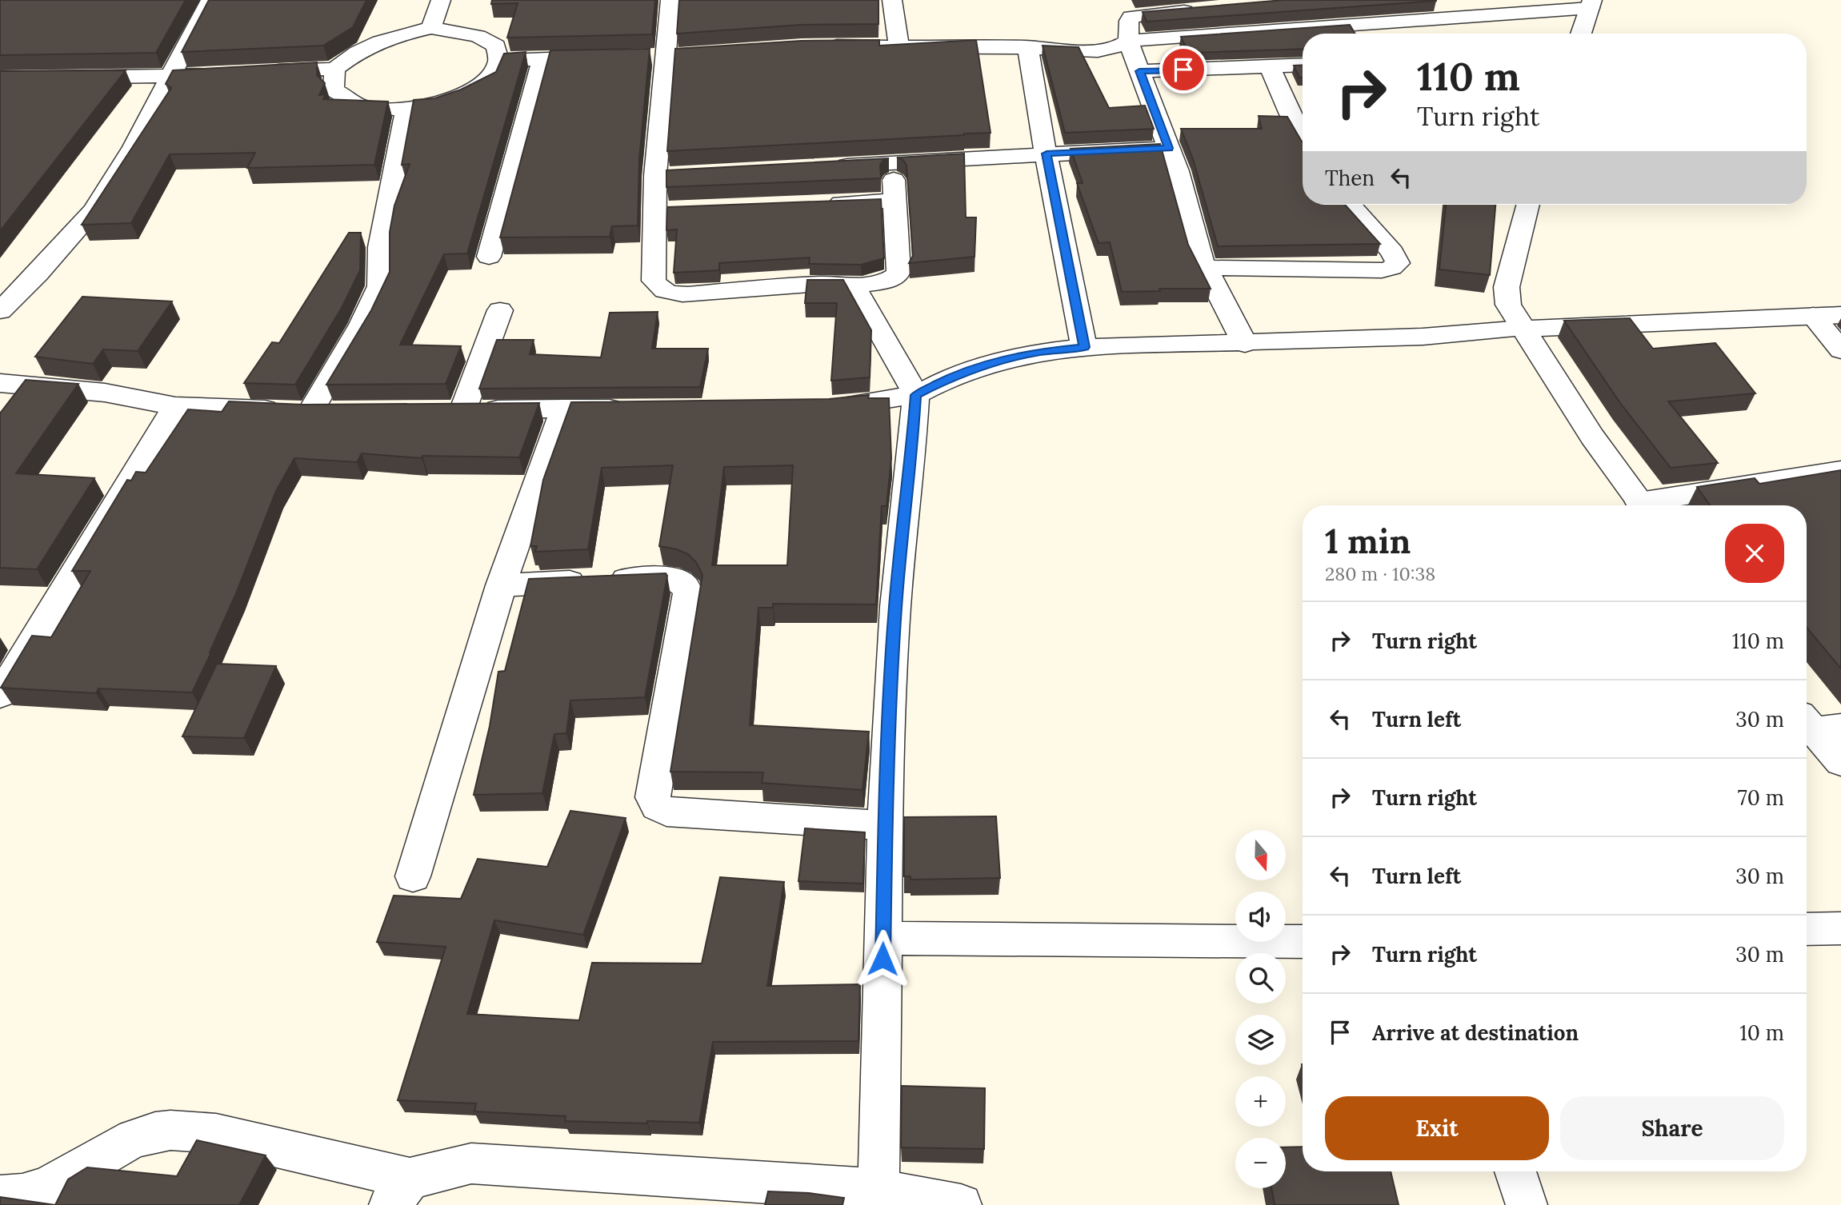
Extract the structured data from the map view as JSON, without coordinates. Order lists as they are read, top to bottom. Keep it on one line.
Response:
{"north":"bottom","page":{"turn":["110 m","Turn right"],"then":"Then","heading":["1 min","280 m · 10:38"],"list":[{"name":"Turn right","value":"110 m"},{"name":"Turn left","value":"30 m"},{"name":"Turn right","value":"70 m"},{"name":"Turn left","value":"30 m"},{"name":"Turn right","value":"30 m"},{"name":"Arrive at destination","value":"10 m"}],"map_buttons":["+","−"],"buttons":["Exit","Share"]}}
